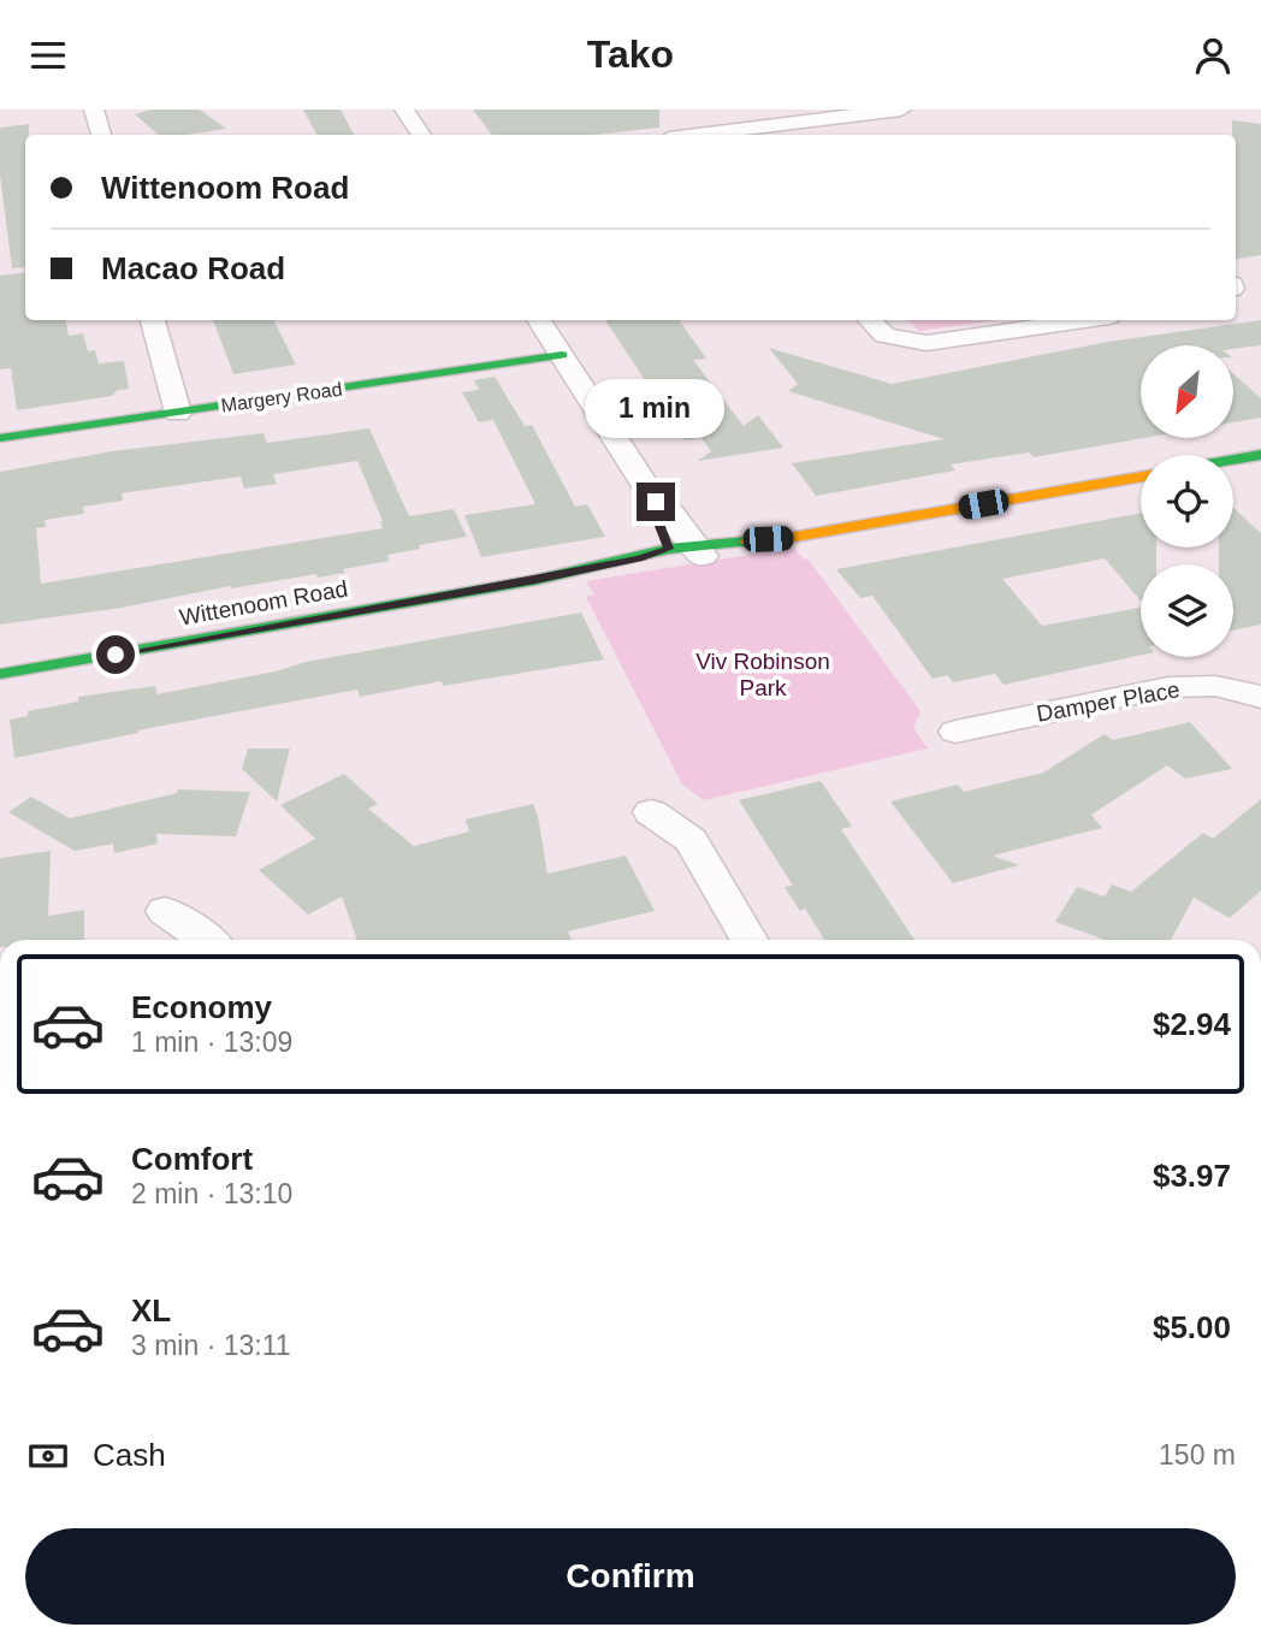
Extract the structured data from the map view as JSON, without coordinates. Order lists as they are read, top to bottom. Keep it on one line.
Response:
{"streets":{"street":["Margery Road","Wittenoom Road","Damper Place"]},"parks":["Viv Robinson Park"],"north":"bottom left","page":{"header":"Tako","banner":["Wittenoom Road","Macao Road"],"bubble":"1 min","list":[{"name":"Economy","note":"1 min · 13:09","value":"$2.94"},{"name":"Comfort","note":"2 min · 13:10","value":"$3.97"},{"name":"XL","note":"3 min · 13:11","value":"$5.00"}],"pay":["Cash","150 m"],"buttons":"Confirm"}}
